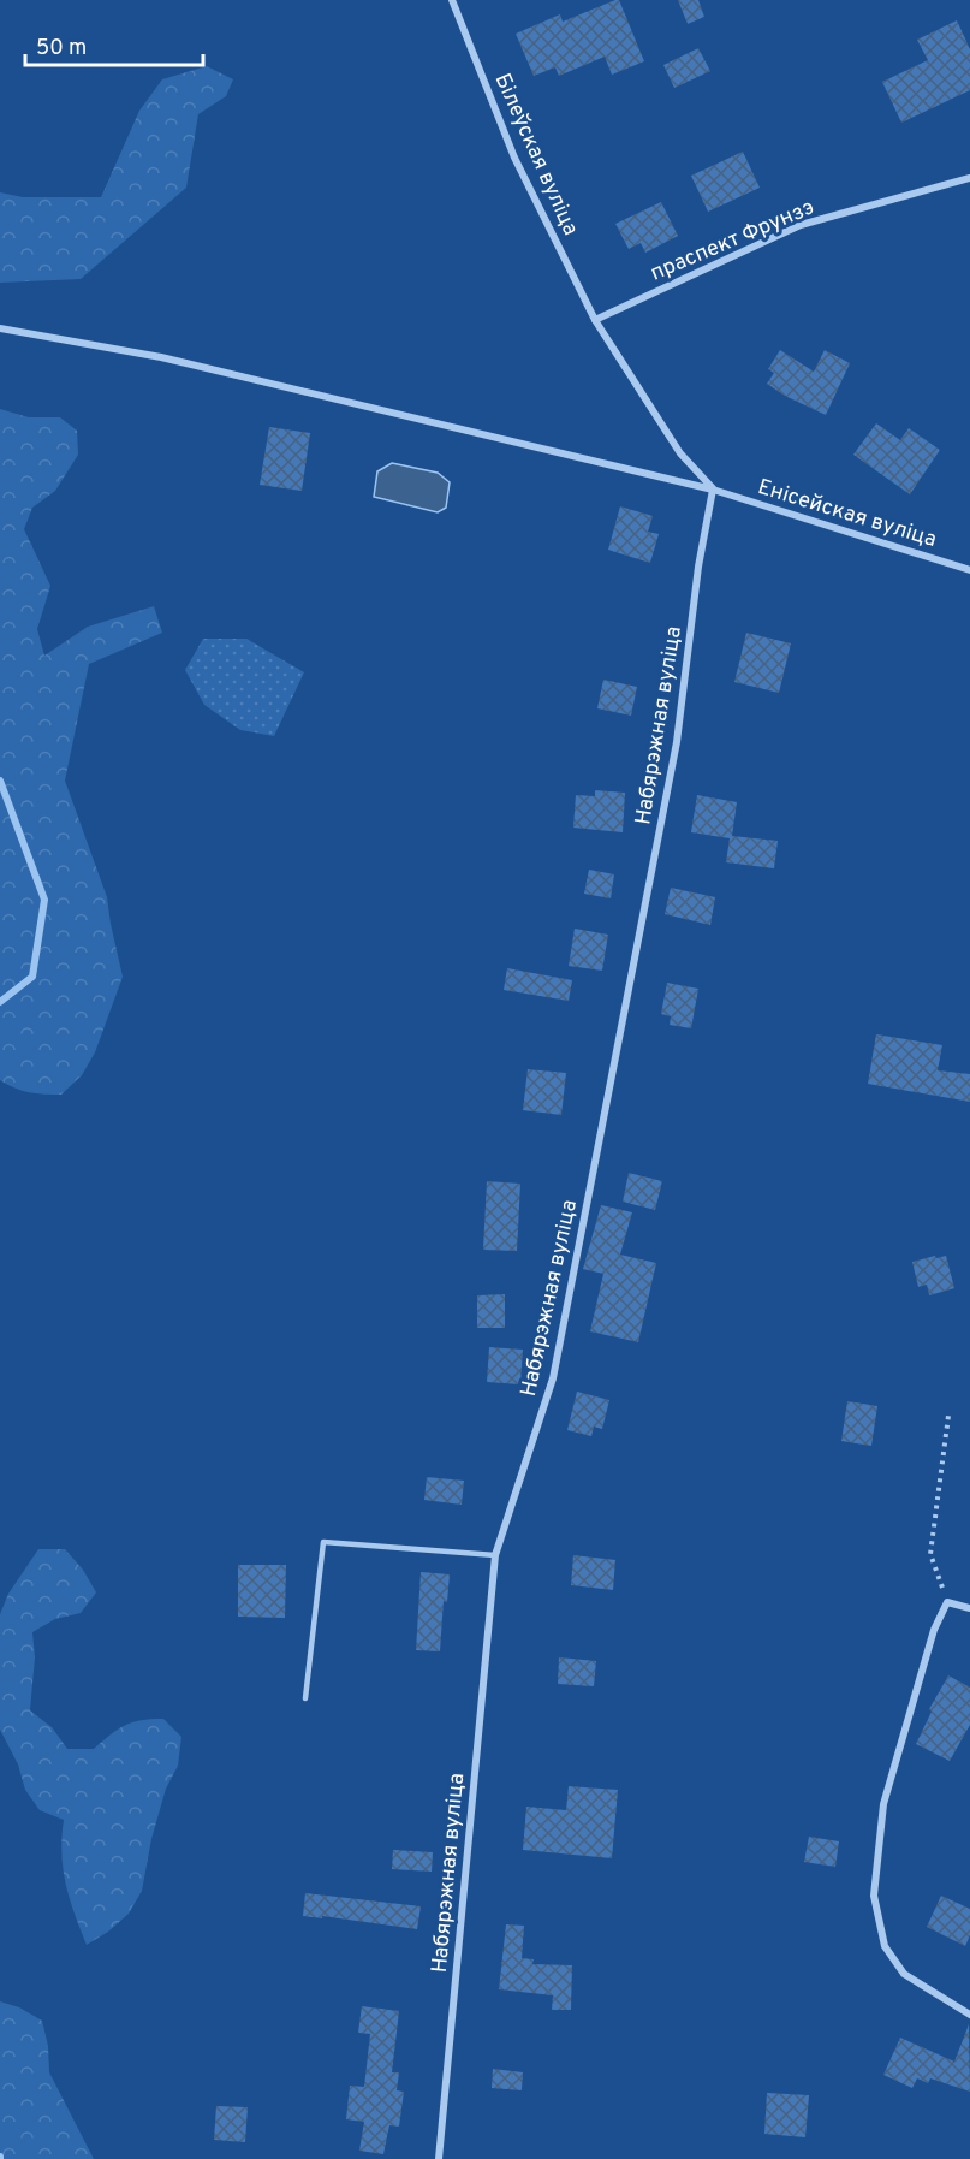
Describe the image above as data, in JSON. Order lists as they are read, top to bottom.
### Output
{
  "streets": {
    "street": [
      "Білеўская вуліца",
      "праспект Фрунзэ",
      "Енісейская вуліца",
      "Набярэжная вуліца"
    ]
  },
  "crossings": [
    ["Білеўская вуліца", "праспект Фрунзэ"],
    ["Білеўская вуліца", "Енісейская вуліца"],
    ["Білеўская вуліца", "Набярэжная вуліца"],
    ["Енісейская вуліца", "Набярэжная вуліца"]
  ],
  "scale_bar": "50 m"
}
